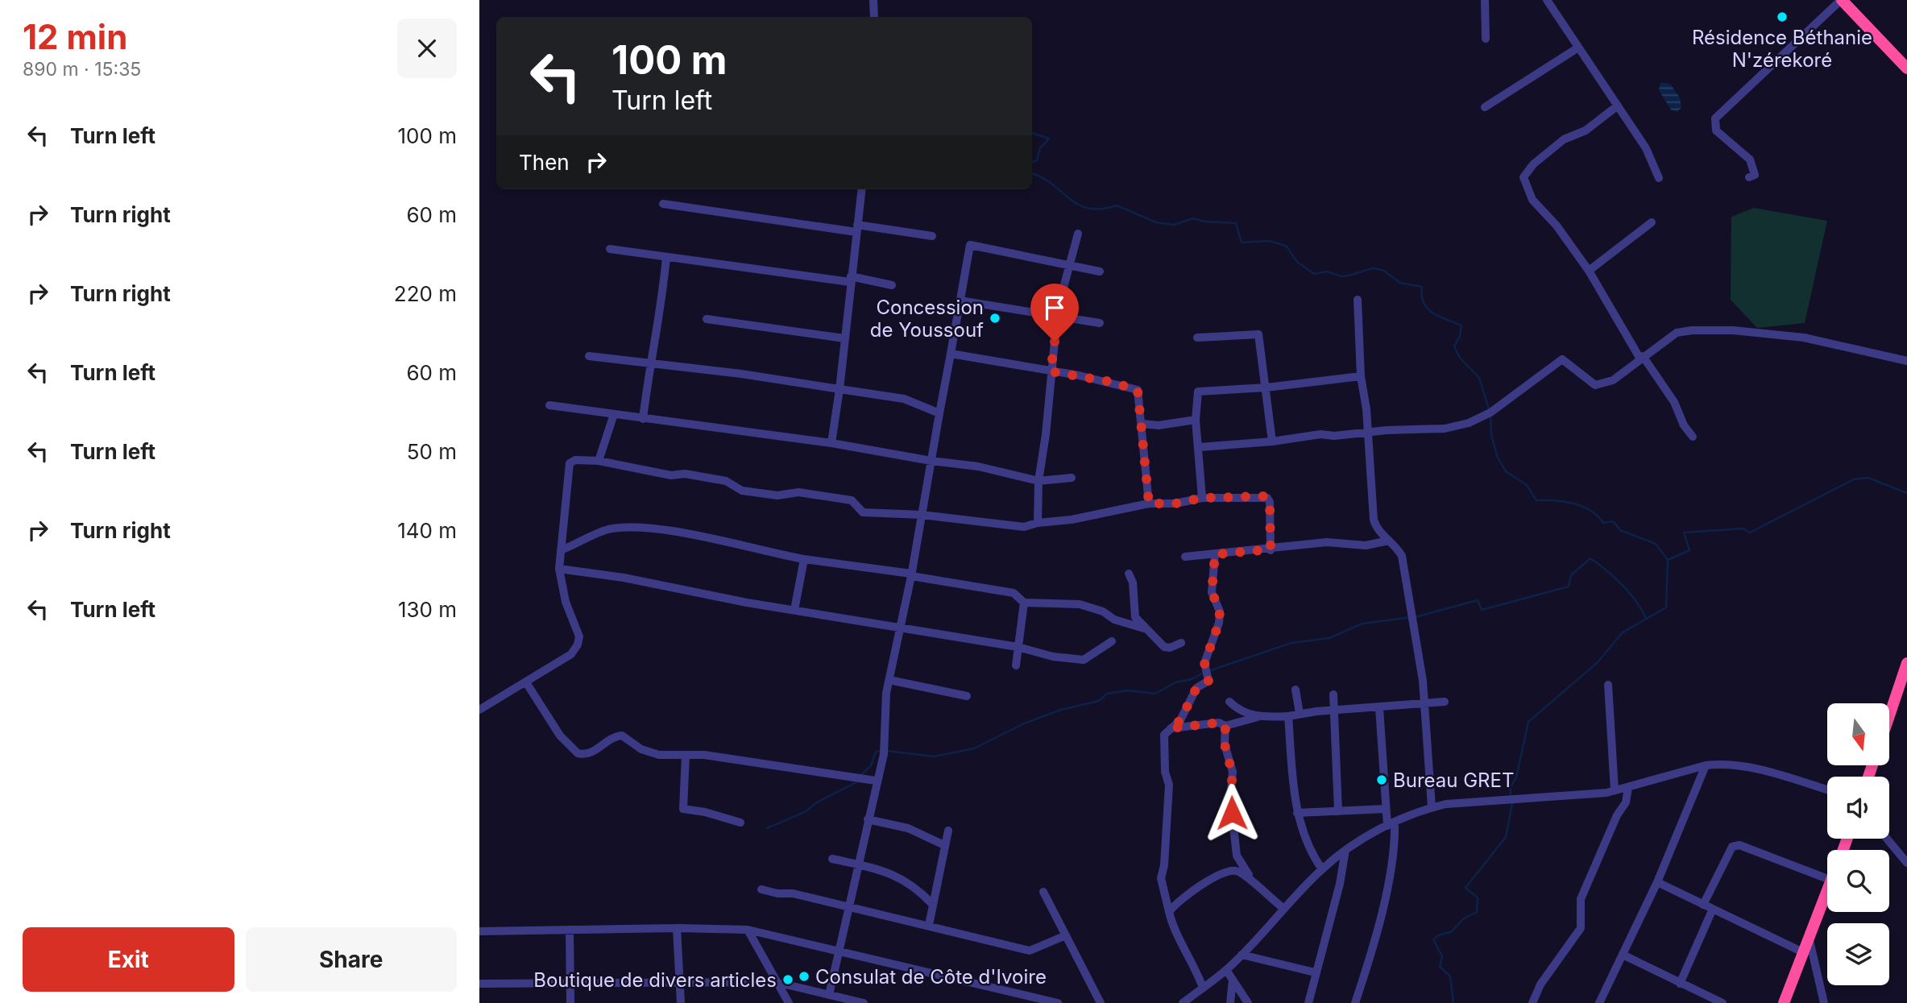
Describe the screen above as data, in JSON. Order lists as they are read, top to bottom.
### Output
{
  "places": [
    "Résidence Béthanie N'zérekoré",
    "Concession de Youssouf",
    "Bureau GRET",
    "Consulat de Côte d'Ivoire",
    "Boutique de divers articles"
  ],
  "north": "bottom",
  "page": {
    "heading": ["12 min", "890 m · 15:35"],
    "turn": ["100 m", "Turn left"],
    "list": [
      {
        "name": "Turn left",
        "value": "100 m"
      },
      {
        "name": "Turn right",
        "value": "60 m"
      },
      {
        "name": "Turn right",
        "value": "220 m"
      },
      {
        "name": "Turn left",
        "value": "60 m"
      },
      {
        "name": "Turn left",
        "value": "50 m"
      },
      {
        "name": "Turn right",
        "value": "140 m"
      },
      {
        "name": "Turn left",
        "value": "130 m"
      }
    ],
    "then": "Then",
    "buttons": ["Exit", "Share"]
  }
}
